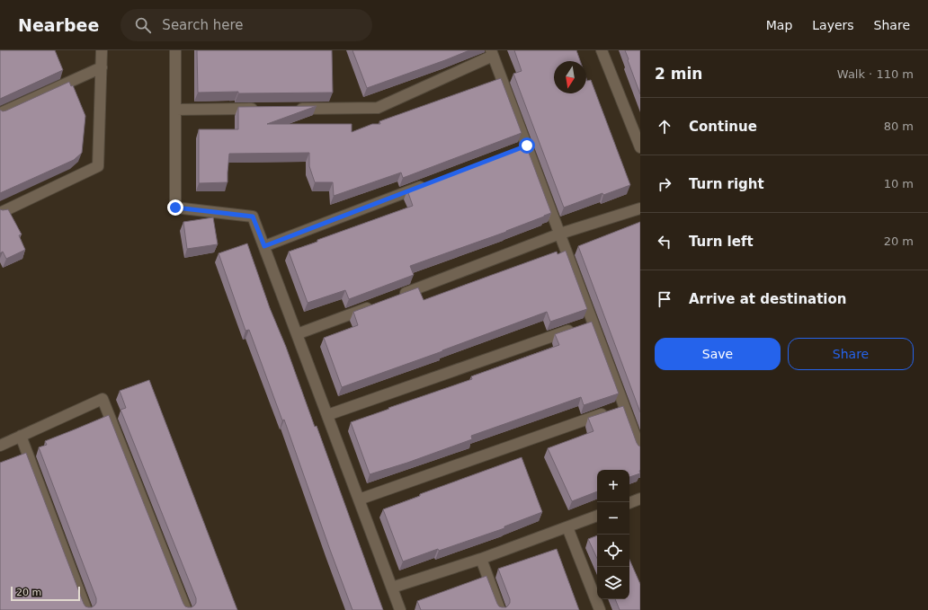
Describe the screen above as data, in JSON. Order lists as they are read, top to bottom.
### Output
{
  "scale_bar": "20 m",
  "north": "bottom",
  "page": {
    "header": "Nearbee",
    "search": "Search here",
    "nav": ["Map", "Layers", "Share"],
    "heading": ["2 min", "Walk · 110 m"],
    "list": [
      ["Continue", "80 m"],
      ["Turn right", "10 m"],
      ["Turn left", "20 m"],
      "Arrive at destination"
    ],
    "buttons": ["Save", "Share"],
    "map_buttons": ["+", "−"],
    "scale": "20 m"
  }
}
